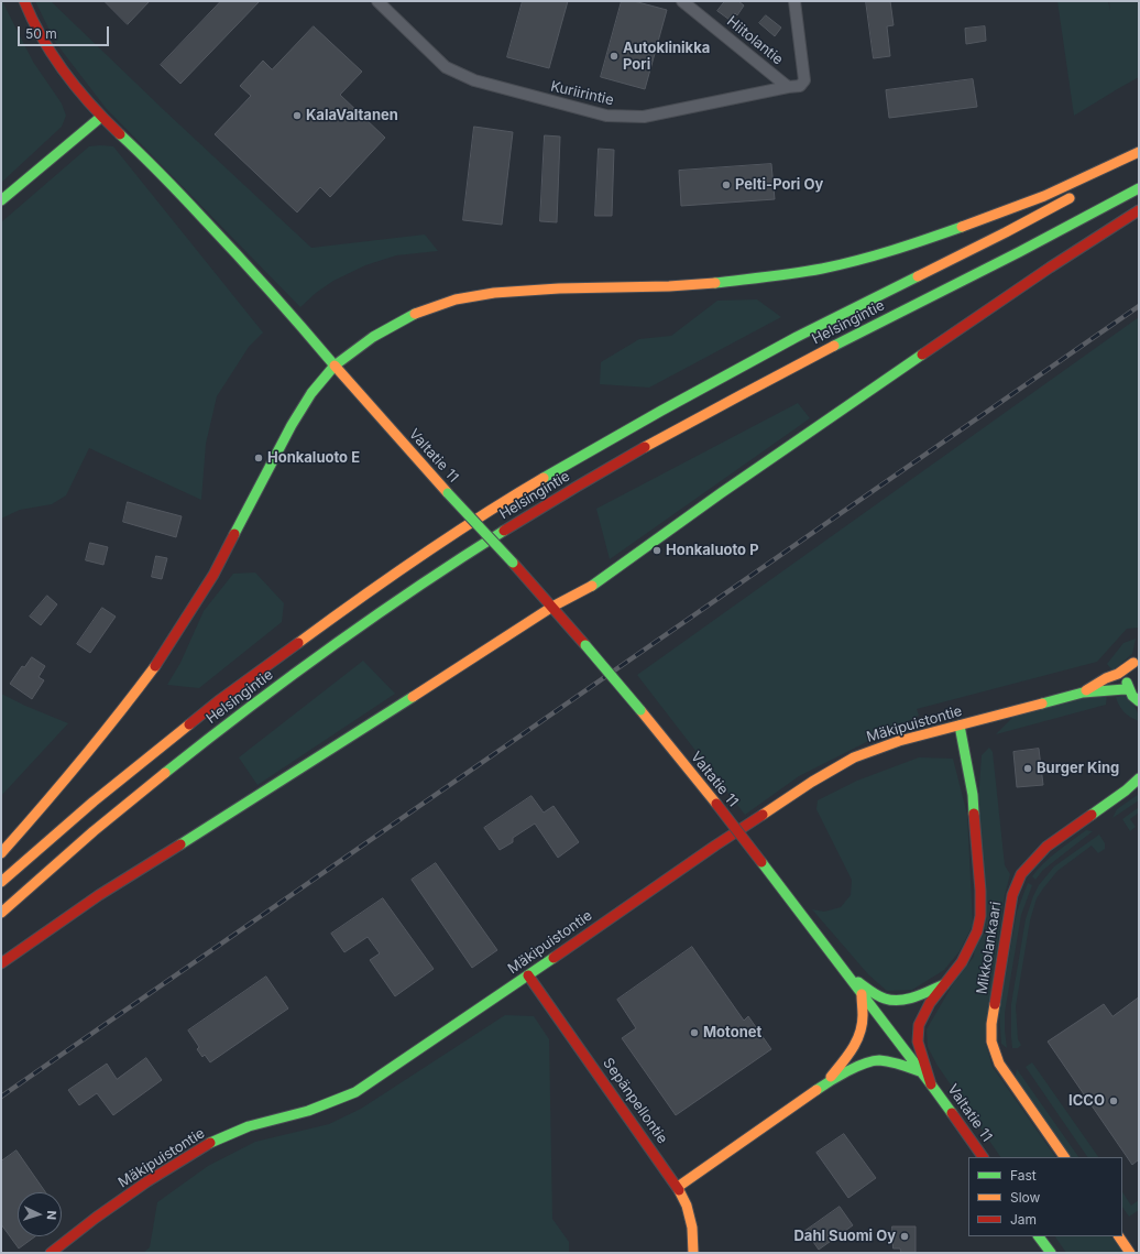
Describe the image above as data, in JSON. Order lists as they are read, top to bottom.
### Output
{
  "streets": {
    "main road": [
      "Helsingintie",
      "Valtatie 11",
      "Mäkipuistontie",
      "Mikkolankaari",
      "Sepänpellontie"
    ],
    "street": ["Hiitolantie", "Kuriirintie"]
  },
  "crossings": [
    ["Hiitolantie", "Kuriirintie"],
    ["Mäkipuistontie", "Sepänpellontie"]
  ],
  "places": [
    "Autoklinikka Pori",
    "KalaValtanen",
    "Pelti-Pori Oy",
    "Honkaluoto E",
    "Honkaluoto P",
    "Burger King",
    "Motonet",
    "ICCO",
    "Dahl Suomi Oy"
  ],
  "legend": ["Fast", "Slow", "Jam"],
  "scale_bar": "50 m",
  "north": "right"
}
